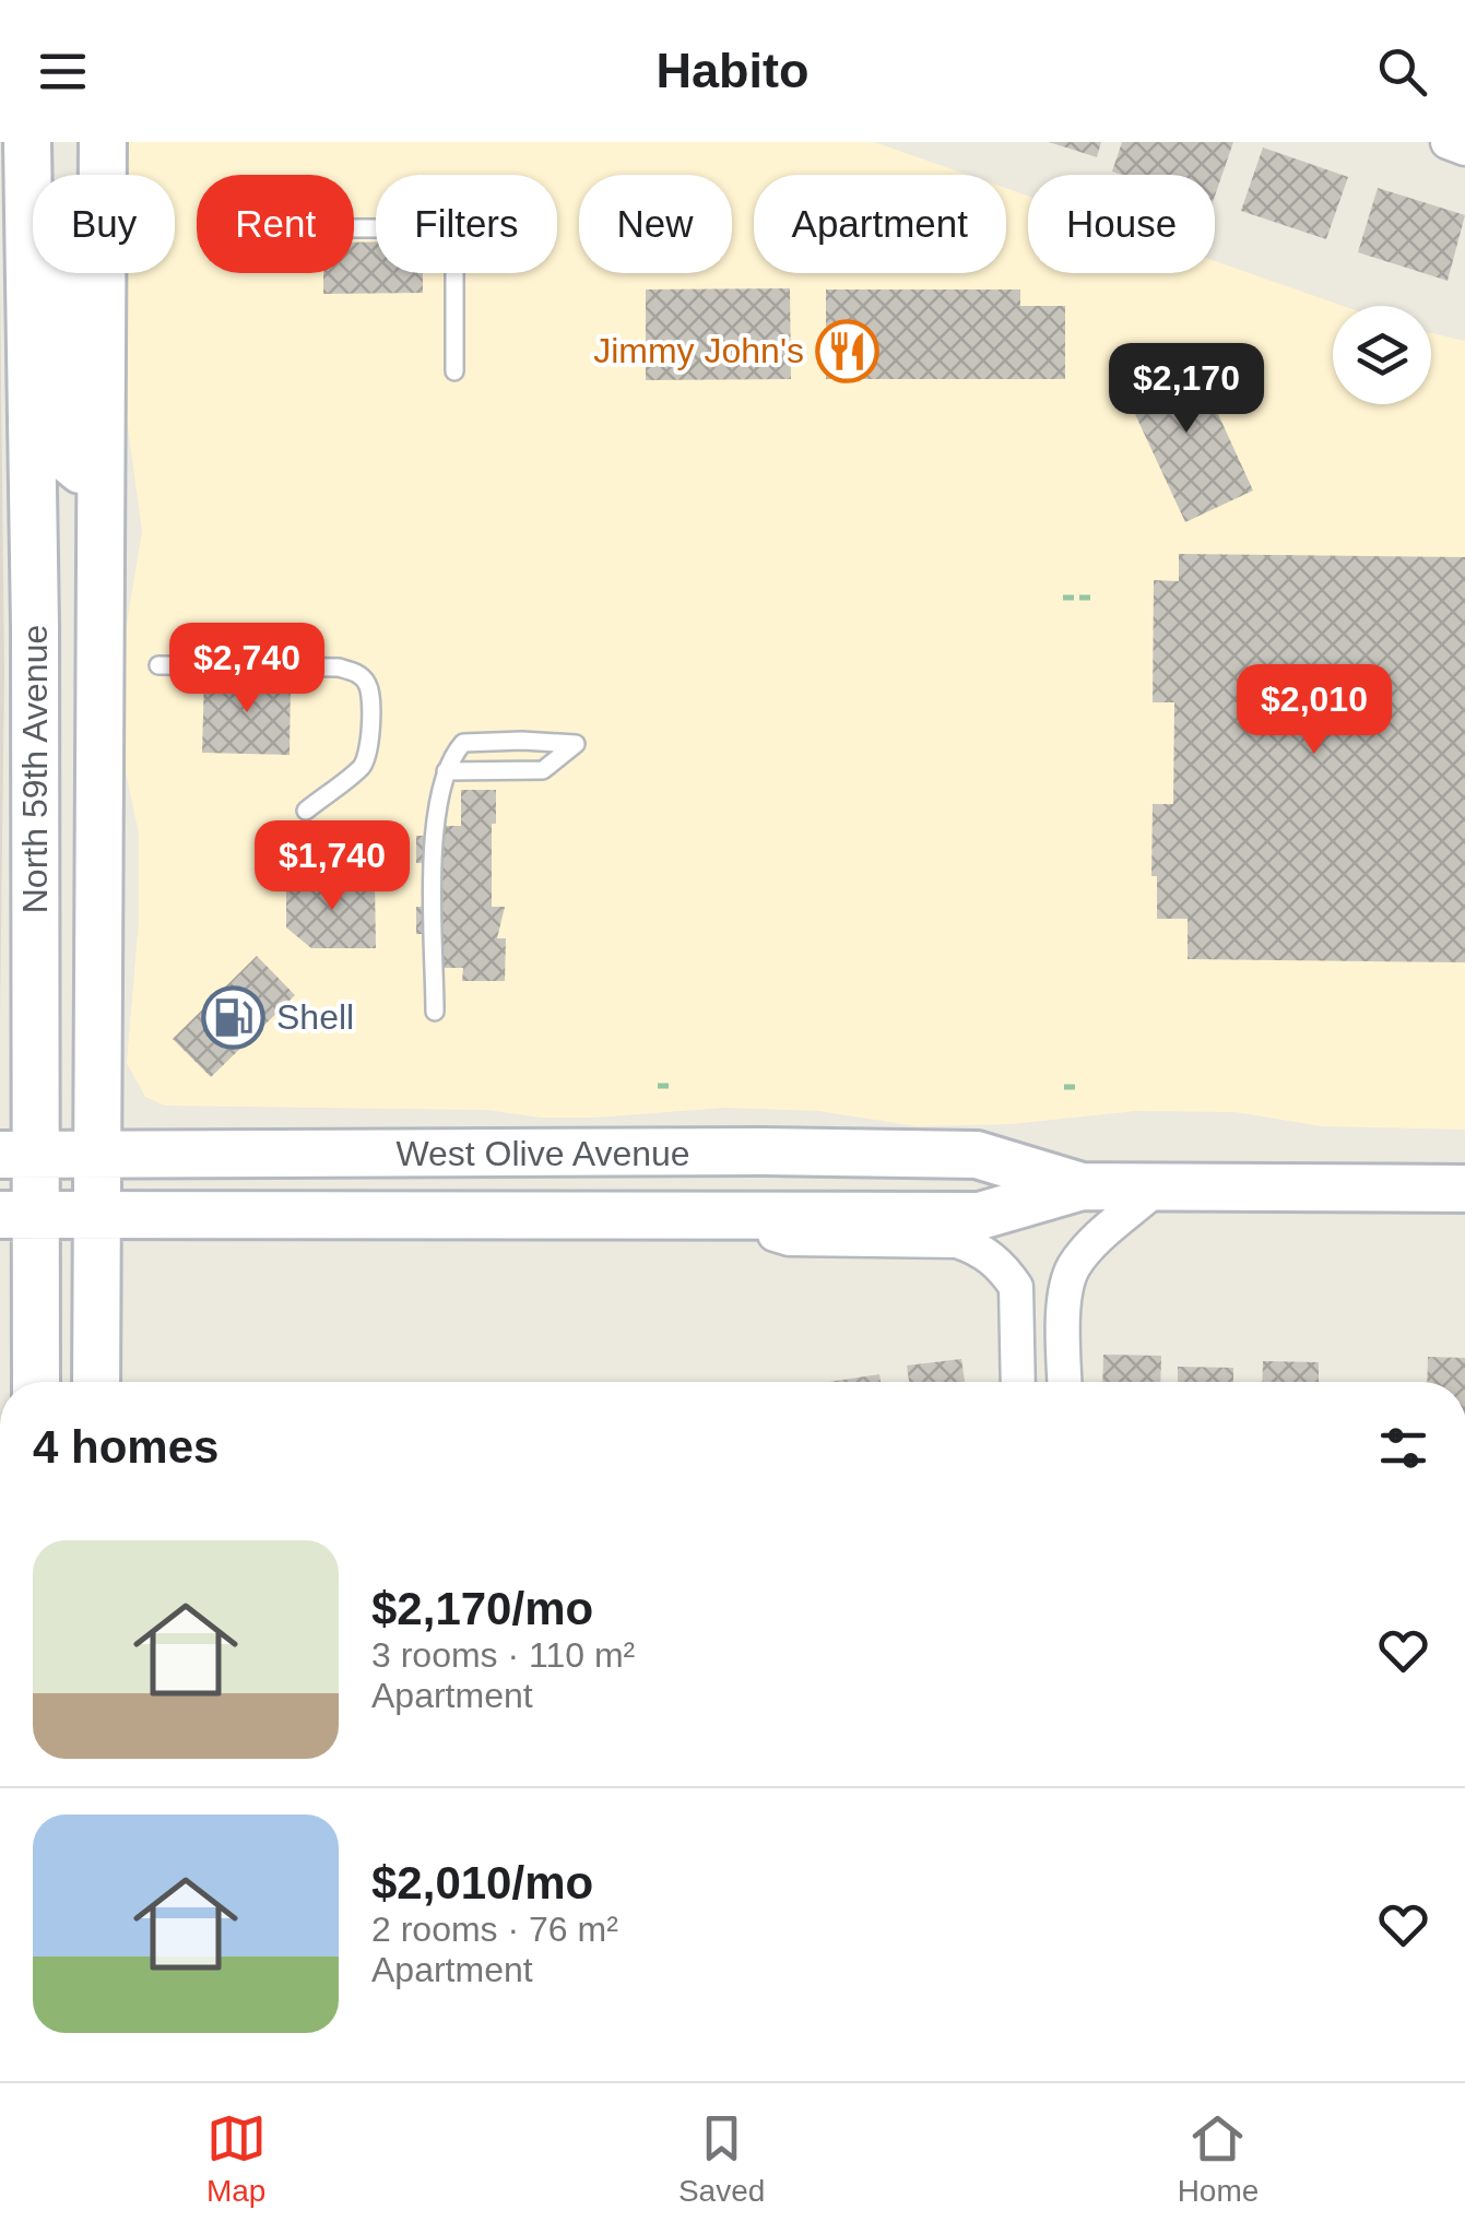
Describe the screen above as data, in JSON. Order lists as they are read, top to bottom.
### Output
{
  "streets": {
    "main road": ["North 59th Avenue", "West Olive Avenue"]
  },
  "crossings": [
    ["North 59th Avenue", "West Olive Avenue"]
  ],
  "places": {
    "restaurant": ["Jimmy John's"],
    "fuel station": ["Shell"]
  },
  "page": {
    "header": "Habito",
    "chip": [
      "Buy",
      "Rent",
      "Filters",
      "New",
      "Apartment",
      "House"
    ],
    "price": [
      "$2,170",
      "$2,740",
      "$2,010",
      "$1,740"
    ],
    "heading": "4 homes",
    "list": [
      {
        "name": "$2,170/mo",
        "note": "3 rooms · 110 m² · Apartment"
      },
      {
        "name": "$2,010/mo",
        "note": "2 rooms · 76 m² · Apartment"
      }
    ],
    "tabs": ["Map", "Saved", "Home"]
  }
}
